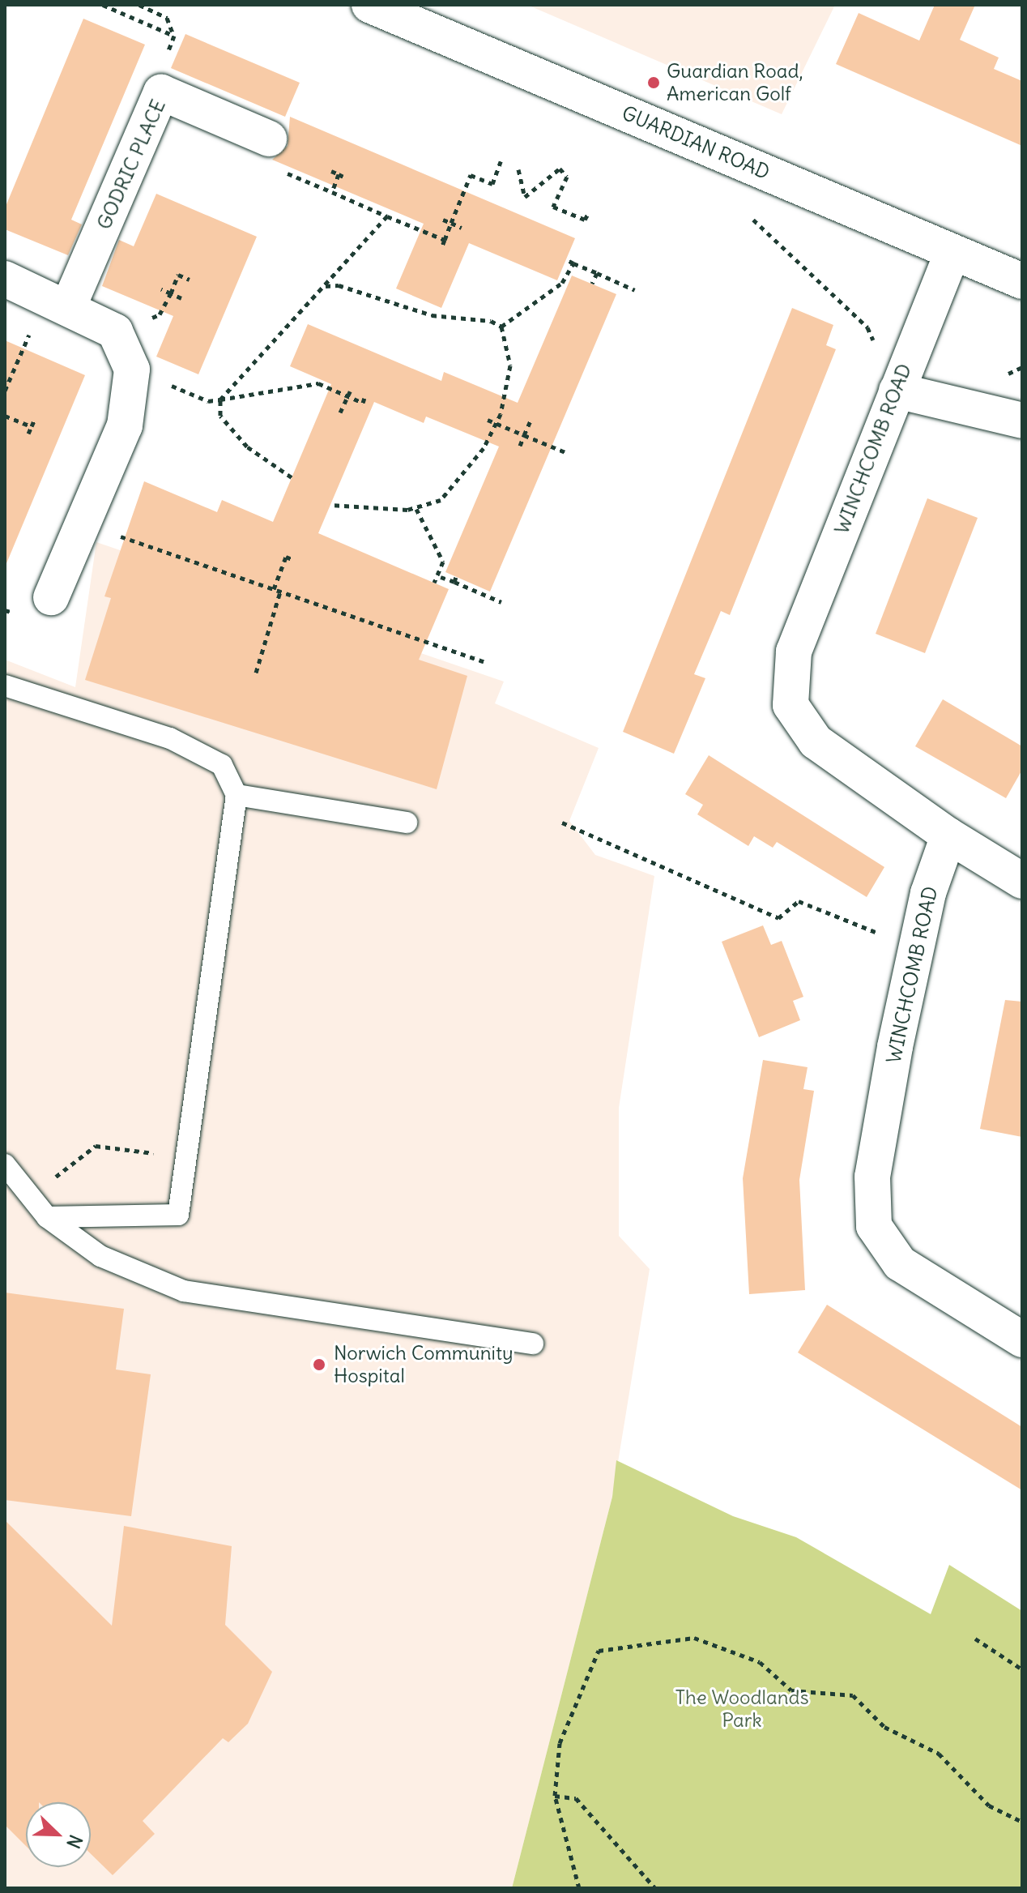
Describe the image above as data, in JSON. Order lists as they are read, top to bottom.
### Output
{
  "streets": {
    "main road": ["GUARDIAN ROAD", "GODRIC PLACE", "WINCHCOMB ROAD"]
  },
  "crossings": [
    ["GUARDIAN ROAD", "WINCHCOMB ROAD"]
  ],
  "parks": ["The Woodlands Park"],
  "places": ["Guardian Road, American Golf", "Norwich Community Hospital"],
  "north": "bottom right"
}
